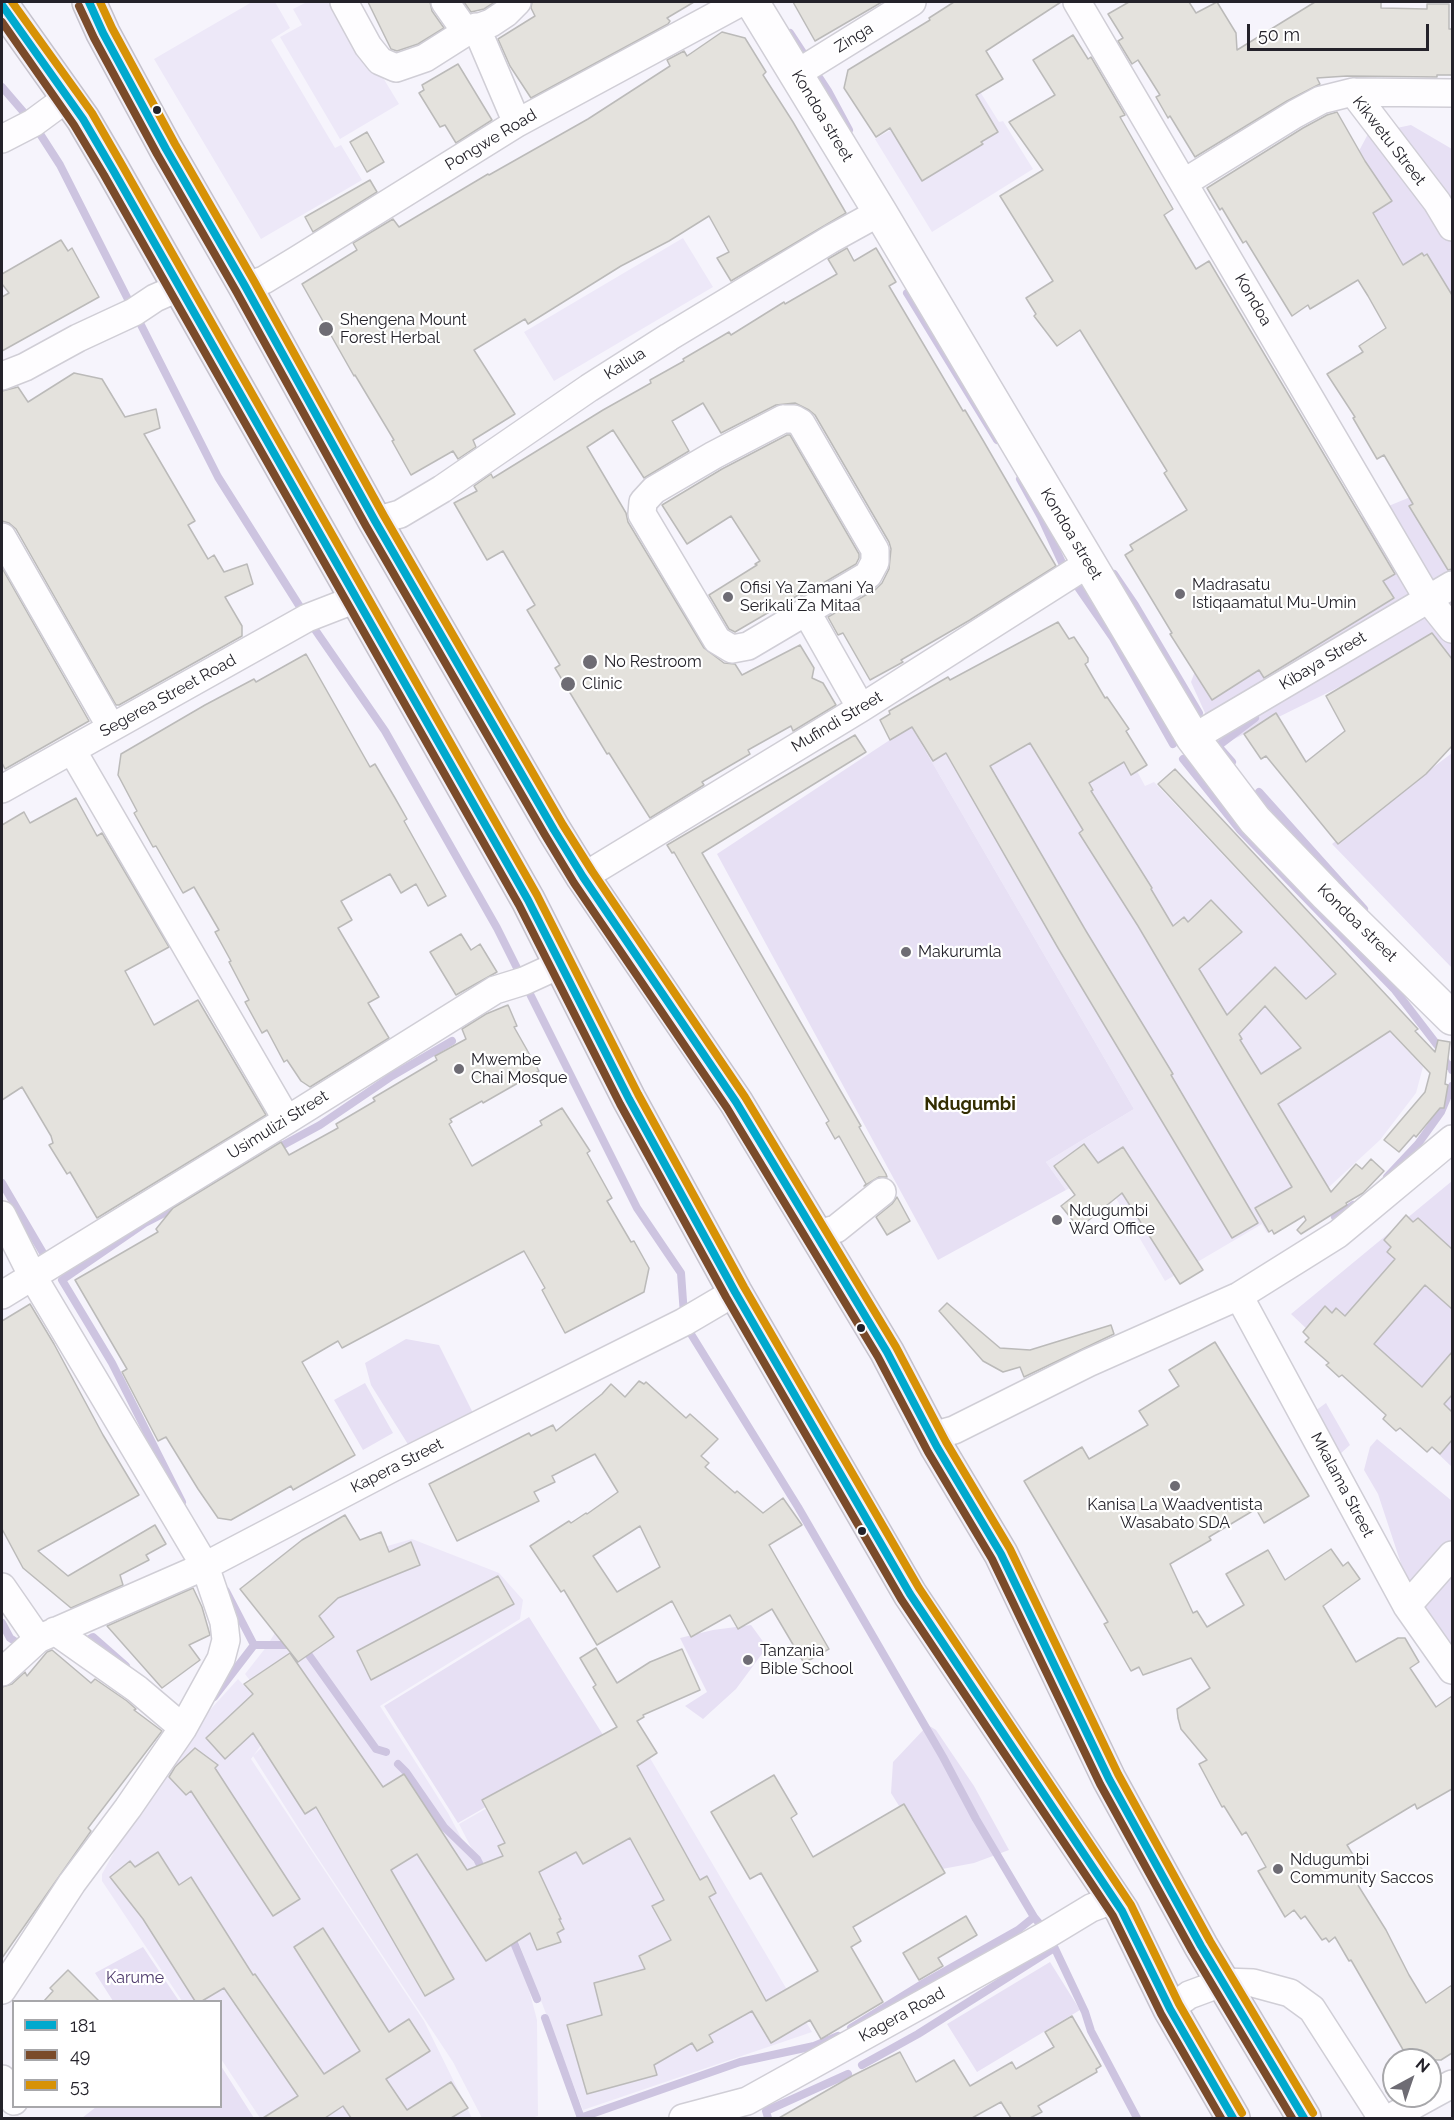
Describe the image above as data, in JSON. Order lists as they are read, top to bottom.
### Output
{
  "streets": {
    "street": [
      "Zinga",
      "Kondoa street",
      "Pongwe Road",
      "Kikwetu Street",
      "Kondoa",
      "Kaliua",
      "Kibaya Street",
      "Segerea Street Road",
      "Mufindi Street",
      "Usimulizi Street",
      "Kapera Street",
      "Mkalama Street",
      "Kagera Road"
    ]
  },
  "crossings": [
    ["Zinga", "Kondoa street"],
    ["Kondoa street", "Kaliua"],
    ["Kondoa street", "Kibaya Street"],
    ["Kondoa street", "Mufindi Street"],
    ["Kikwetu Street", "Kondoa"],
    ["Kondoa", "Kibaya Street"]
  ],
  "districts": ["Ndugumbi"],
  "parks": ["Karume"],
  "places": [
    "Shengena Mount Forest Herbal",
    "Madrasatu Istiqaamatul Mu-Umin",
    "Ofisi Ya Zamani Ya Serikali Za Mitaa",
    "No Restroom",
    "Clinic",
    "Makurumla",
    "Mwembe Chai Mosque",
    "Ndugumbi Ward Office",
    "Kanisa La Waadventista Wasabato SDA",
    "Tanzania Bible School",
    "Ndugumbi Community Saccos"
  ],
  "lines": ["transit line 181", "transit line 53", "transit line 49"],
  "legend": ["181", "49", "53"],
  "scale_bar": "50 m",
  "north": "top right"
}
